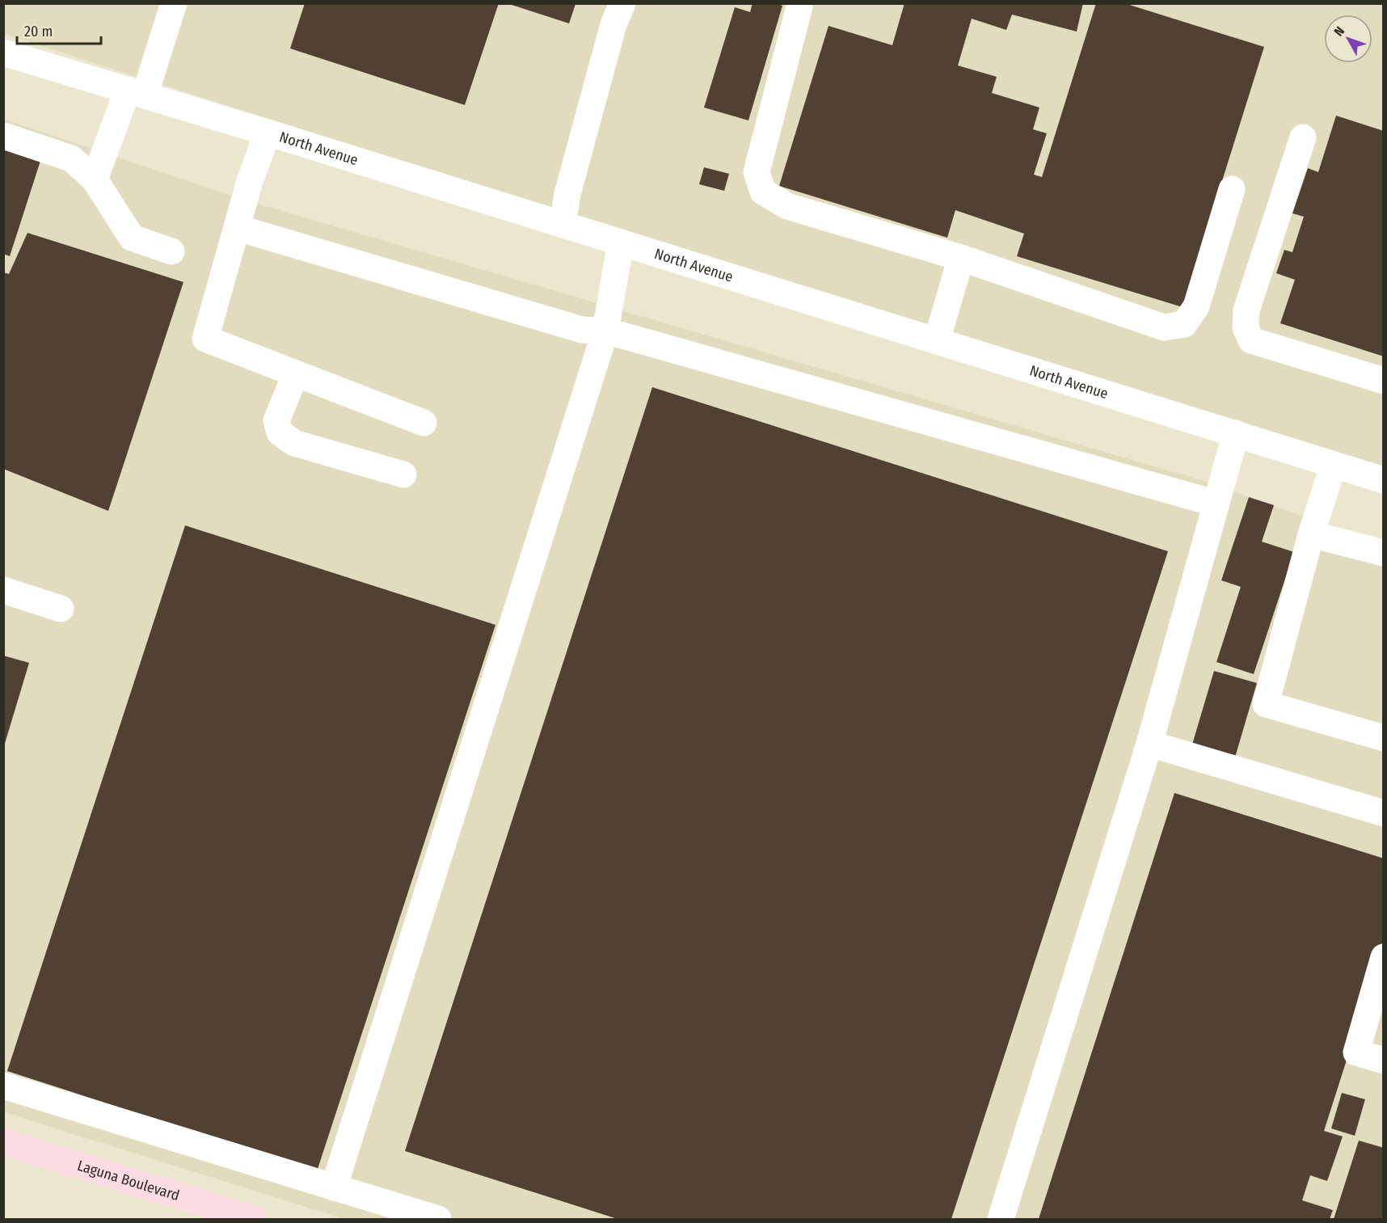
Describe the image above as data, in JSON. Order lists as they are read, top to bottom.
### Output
{
  "streets": {
    "main road": ["Laguna Boulevard"],
    "street": ["North Avenue"]
  },
  "scale_bar": "20 m",
  "north": "top left"
}
